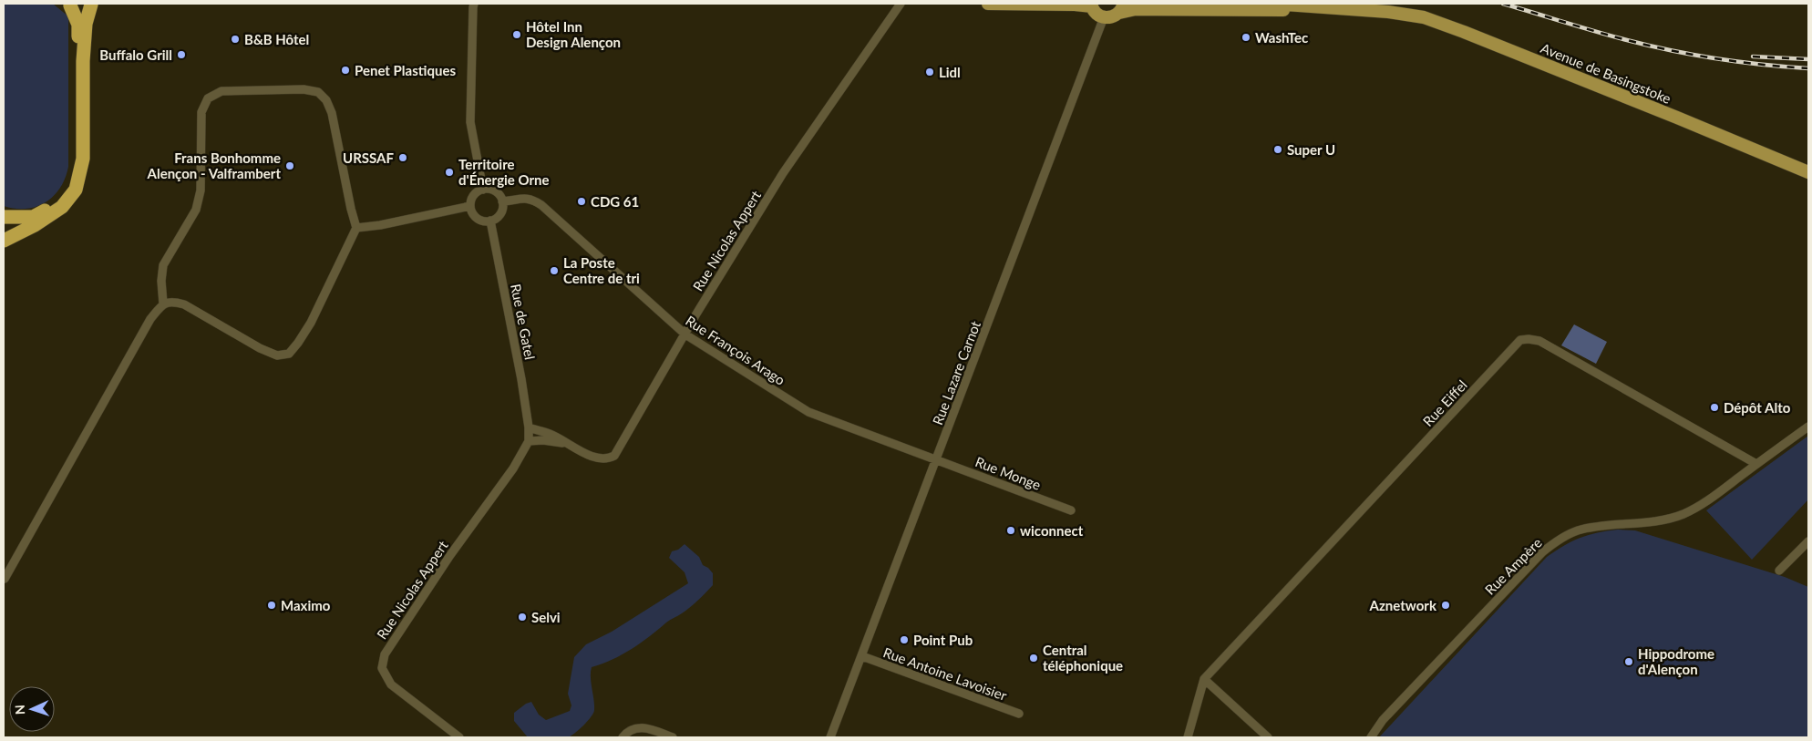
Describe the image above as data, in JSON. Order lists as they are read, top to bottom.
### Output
{
  "streets": {
    "main road": ["Avenue de Basingstoke"],
    "street": [
      "Rue Nicolas Appert",
      "Rue de Gatel",
      "Rue François Arago",
      "Rue Lazare Carnot",
      "Rue Eiffel",
      "Rue Monge",
      "Rue Ampère",
      "Rue Antoine Lavoisier"
    ]
  },
  "crossings": [
    ["Avenue de Basingstoke", "Rue Lazare Carnot"],
    ["Rue Nicolas Appert", "Rue de Gatel"],
    ["Rue Nicolas Appert", "Rue François Arago"],
    ["Rue de Gatel", "Rue François Arago"],
    ["Rue François Arago", "Rue Lazare Carnot"],
    ["Rue François Arago", "Rue Monge"],
    ["Rue Lazare Carnot", "Rue Monge"],
    ["Rue Lazare Carnot", "Rue Antoine Lavoisier"],
    ["Rue Eiffel", "Rue Ampère"]
  ],
  "places": [
    "Hôtel Inn Design Alençon",
    "WashTec",
    "B&B Hôtel",
    "Buffalo Grill",
    "Penet Plastiques",
    "Lidl",
    "Super U",
    "URSSAF",
    "Frans Bonhomme Alençon - Valframbert",
    "Territoire d'Énergie Orne",
    "CDG 61",
    "La Poste Centre de tri",
    "Dépôt Alto",
    "wiconnect",
    "Maximo",
    "Aznetwork",
    "Selvi",
    "Point Pub",
    "Central téléphonique",
    "Hippodrome d'Alençon"
  ],
  "north": "left"
}
